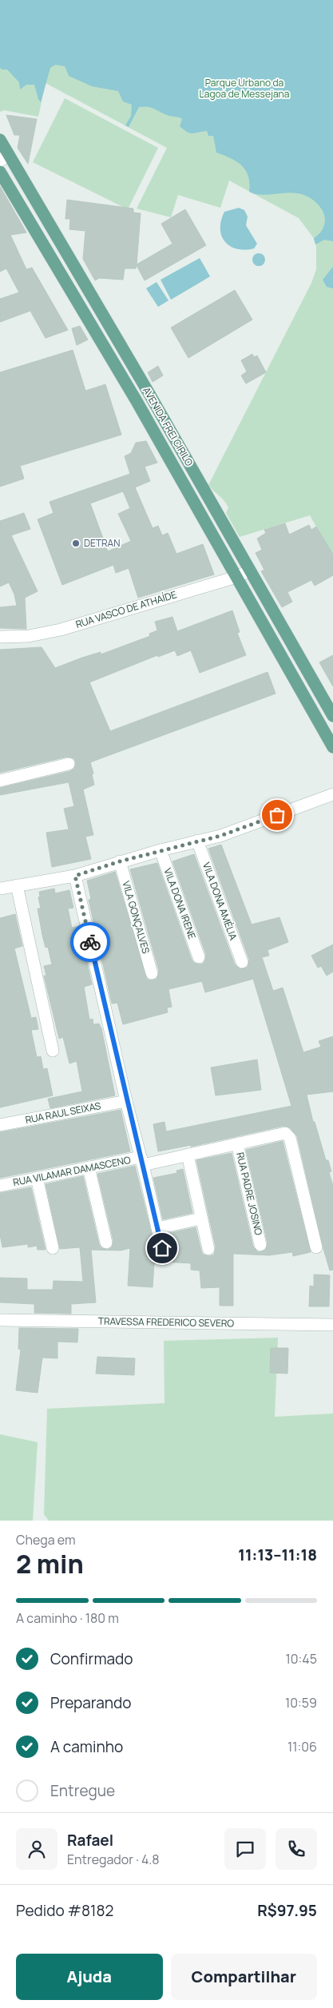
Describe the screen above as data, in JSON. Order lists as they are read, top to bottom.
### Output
{
  "streets": {
    "main road": ["AVENIDA FREI CIRILO"],
    "street": [
      "RUA VASCO DE ATHAÍDE",
      "VILA DONA AMÉLIA",
      "VILA DONA IRENE",
      "VILA GONÇALVES",
      "RUA RAUL SEIXAS",
      "RUA VILAMAR DAMASCENO",
      "RUA PADRE JOSINO",
      "TRAVESSA FREDERICO SEVERO"
    ]
  },
  "crossings": [
    ["AVENIDA FREI CIRILO", "RUA VASCO DE ATHAÍDE"],
    ["RUA VILAMAR DAMASCENO", "RUA PADRE JOSINO"]
  ],
  "parks": ["Parque Urbano da Lagoa de Messejana"],
  "places": ["DETRAN"],
  "page": {
    "heading": ["2 min", "Chega em", "11:13–11:18"],
    "panel": [
      "Rafael",
      "Entregador · 4.8",
      "Pedido #8182",
      "R$97.95"
    ],
    "bar": "A caminho · 180 m",
    "list": [
      ["Confirmado", "10:45"],
      ["Preparando", "10:59"],
      ["A caminho", "11:06"],
      "Entregue"
    ],
    "buttons": ["Ajuda", "Compartilhar"]
  }
}
